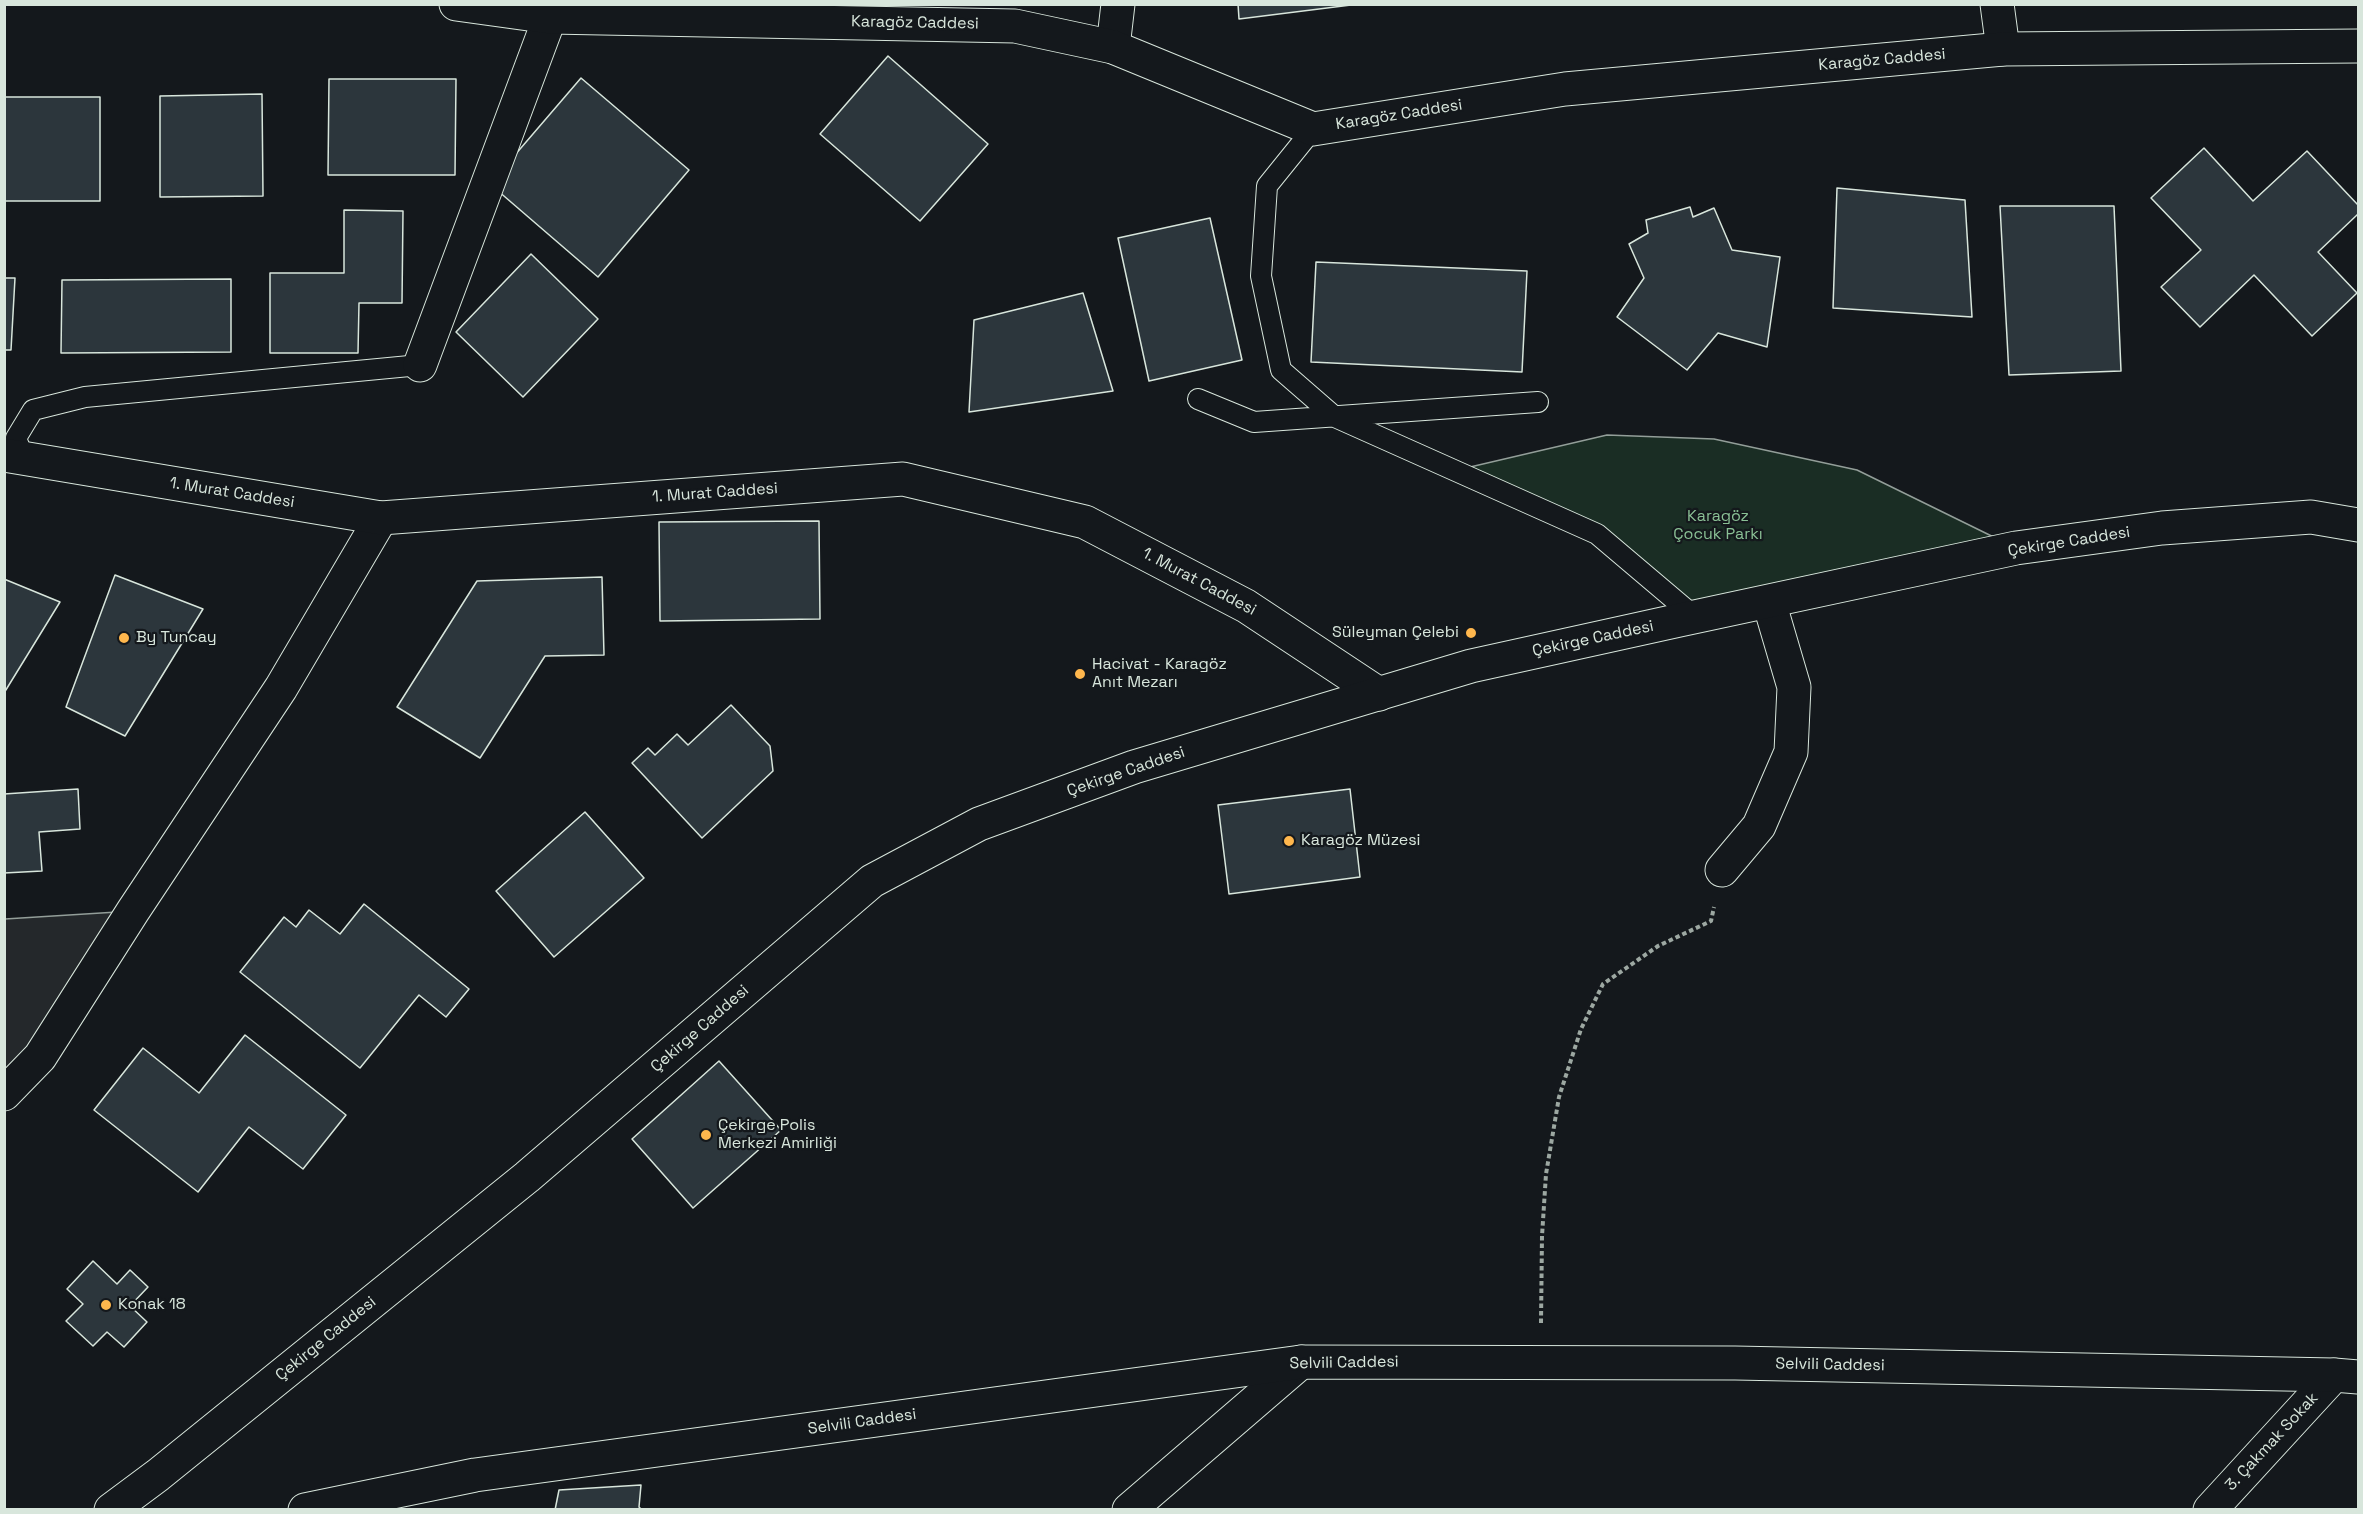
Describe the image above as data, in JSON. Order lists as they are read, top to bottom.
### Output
{
  "streets": {
    "street": [
      "Karagöz Caddesi",
      "1. Murat Caddesi",
      "Çekirge Caddesi",
      "Selvili Caddesi",
      "3. Çakmak Sokak"
    ]
  },
  "crossings": [
    ["1. Murat Caddesi", "Çekirge Caddesi"],
    ["Selvili Caddesi", "3. Çakmak Sokak"]
  ],
  "parks": ["Karagöz Çocuk Parkı"],
  "places": [
    "Süleyman Çelebi",
    "By Tuncay",
    "Hacivat - Karagöz Anıt Mezarı",
    "Karagöz Müzesi",
    "Çekirge Polis Merkezi Amirliği",
    "Konak 18"
  ]
}
